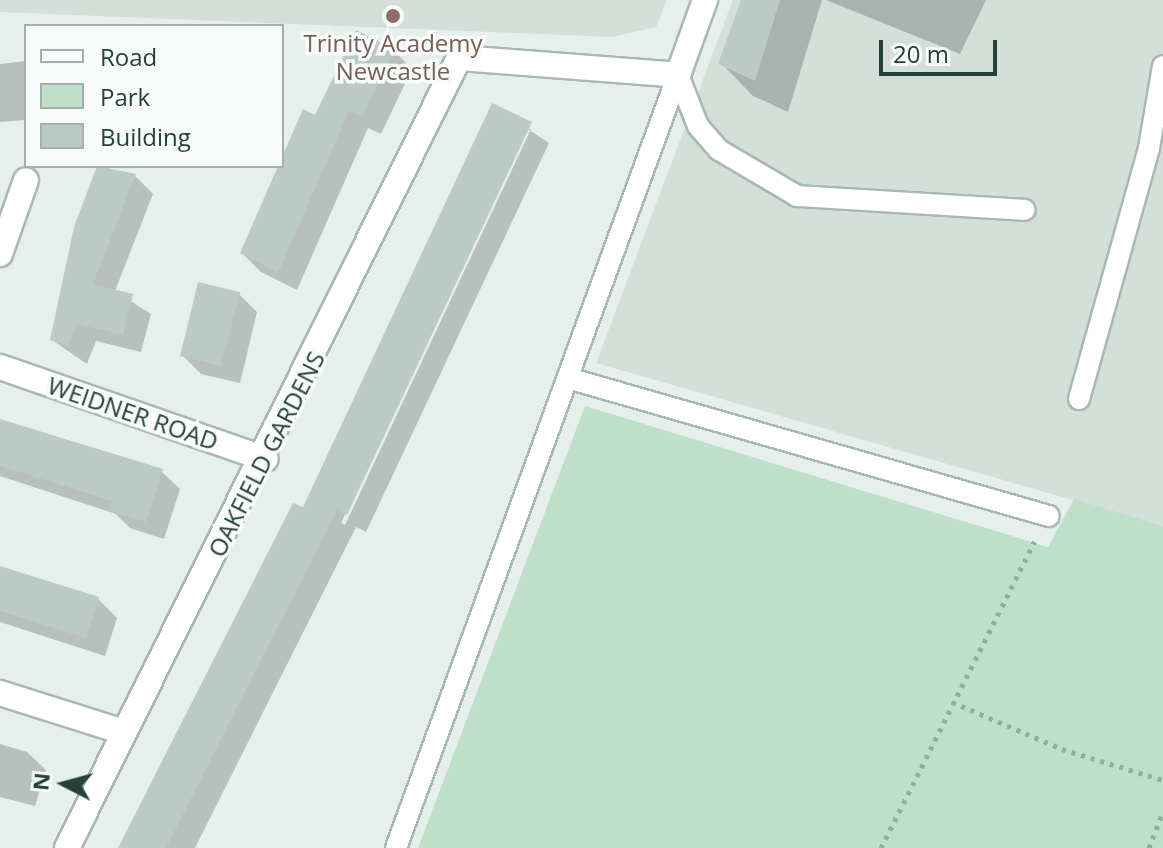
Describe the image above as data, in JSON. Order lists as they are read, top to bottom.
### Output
{
  "streets": {
    "street": ["WEIDNER ROAD", "OAKFIELD GARDENS"]
  },
  "crossings": [
    ["WEIDNER ROAD", "OAKFIELD GARDENS"]
  ],
  "places": ["Trinity Academy Newcastle"],
  "legend": ["Road", "Park", "Building"],
  "scale_bar": "20 m",
  "north": "left"
}
